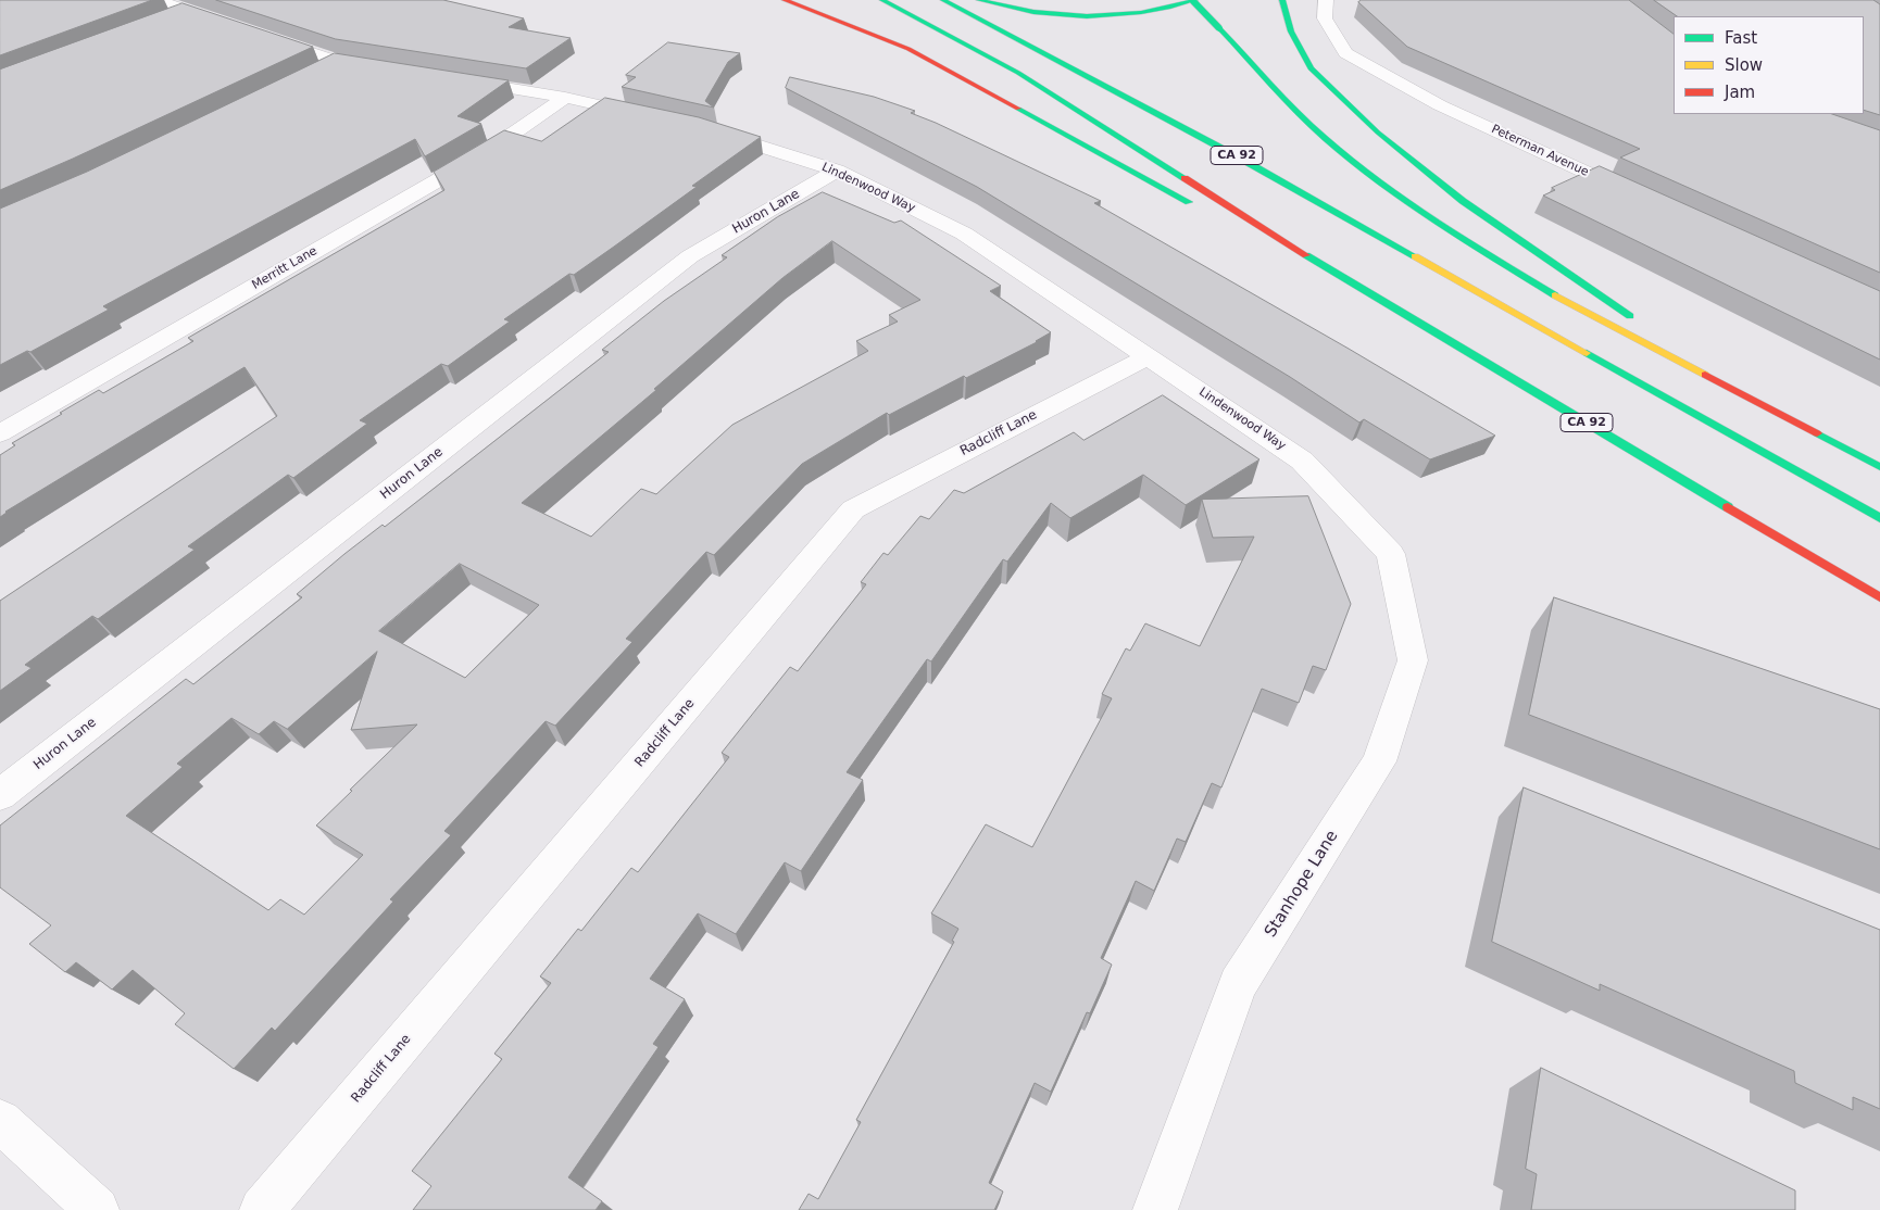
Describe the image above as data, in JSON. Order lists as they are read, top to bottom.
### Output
{
  "streets": {
    "highway": ["CA 92"],
    "street": [
      "Peterman Avenue",
      "Lindenwood Way",
      "Huron Lane",
      "Merritt Lane",
      "Radcliff Lane",
      "Stanhope Lane"
    ]
  },
  "crossings": [
    ["Lindenwood Way", "Huron Lane"],
    ["Lindenwood Way", "Radcliff Lane"],
    ["Lindenwood Way", "Stanhope Lane"]
  ],
  "legend": ["Fast", "Slow", "Jam"]
}
